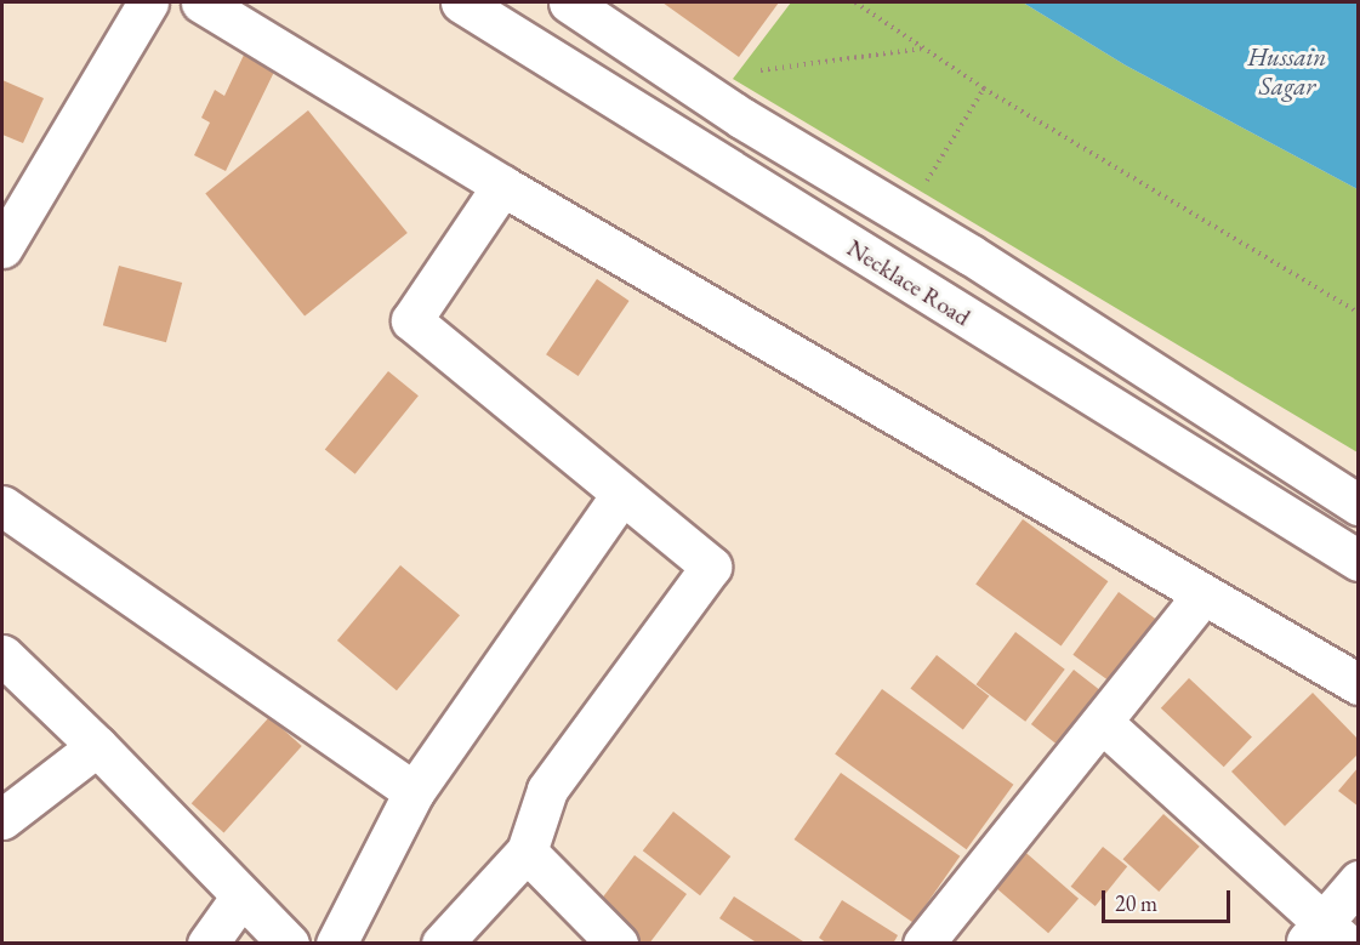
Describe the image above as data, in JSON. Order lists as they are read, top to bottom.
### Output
{
  "streets": {
    "street": ["Necklace Road"]
  },
  "water": ["Hussain Sagar"],
  "scale_bar": "20 m"
}
